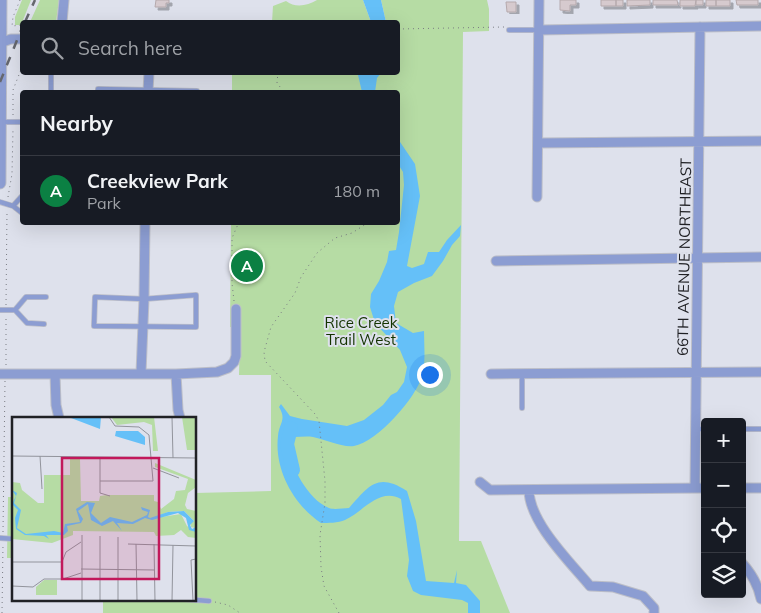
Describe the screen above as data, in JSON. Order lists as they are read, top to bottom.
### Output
{
  "streets": {
    "street": ["66TH AVENUE NORTHEAST"]
  },
  "parks": ["Rice Creek Trail West"],
  "page": {
    "search": "Search here",
    "heading": "Nearby",
    "list": [
      {
        "mark": "A",
        "name": "Creekview Park",
        "note": "Park",
        "value": "180 m"
      }
    ],
    "pins": "A",
    "map_buttons": ["+", "−"]
  }
}
